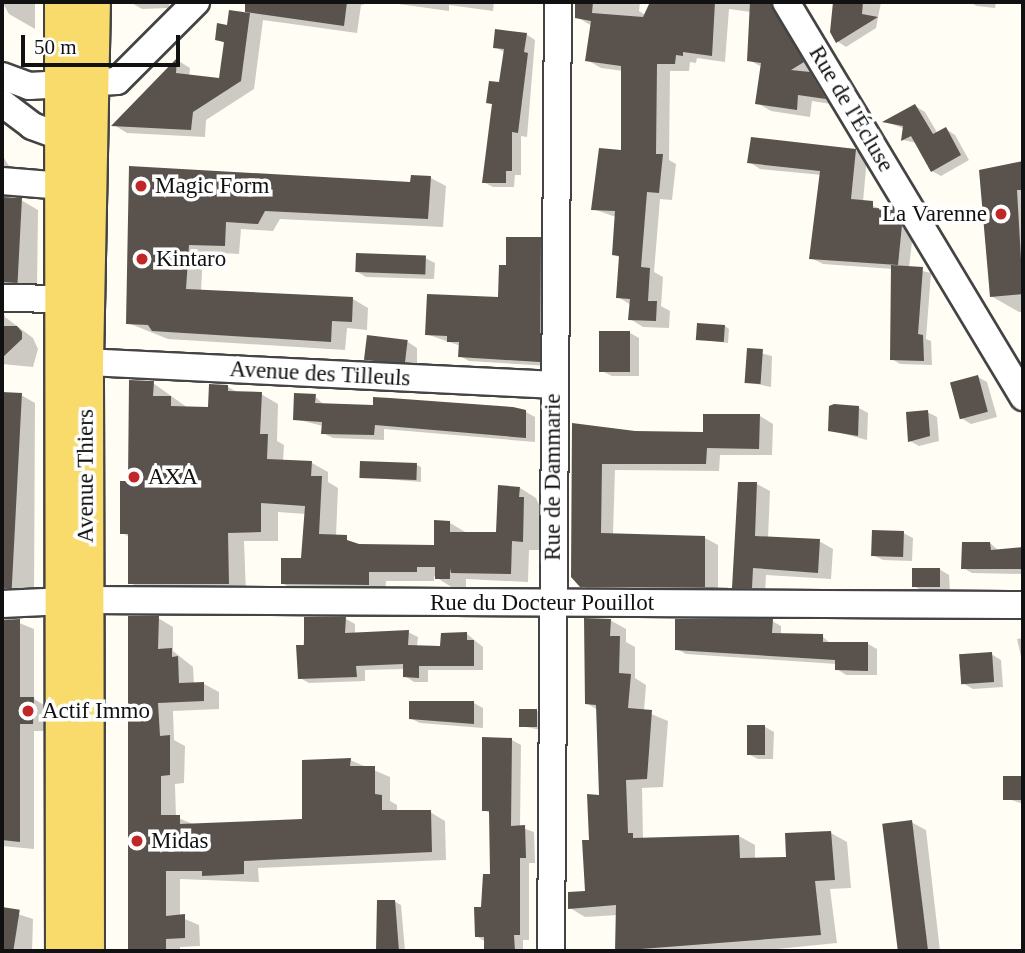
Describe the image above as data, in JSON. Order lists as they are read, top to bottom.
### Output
{
  "streets": {
    "main road": ["Avenue Thiers"],
    "street": [
      "Rue de l'Écluse",
      "Avenue des Tilleuls",
      "Rue de Dammarie",
      "Rue du Docteur Pouillot"
    ]
  },
  "crossings": [
    ["Avenue des Tilleuls", "Avenue Thiers"],
    ["Avenue des Tilleuls", "Rue de Dammarie"],
    ["Avenue Thiers", "Rue du Docteur Pouillot"],
    ["Rue de Dammarie", "Rue du Docteur Pouillot"]
  ],
  "places": [
    "Magic Form",
    "La Varenne",
    "Kintaro",
    "AXA",
    "Actif Immo",
    "Midas"
  ],
  "scale_bar": "50 m"
}
